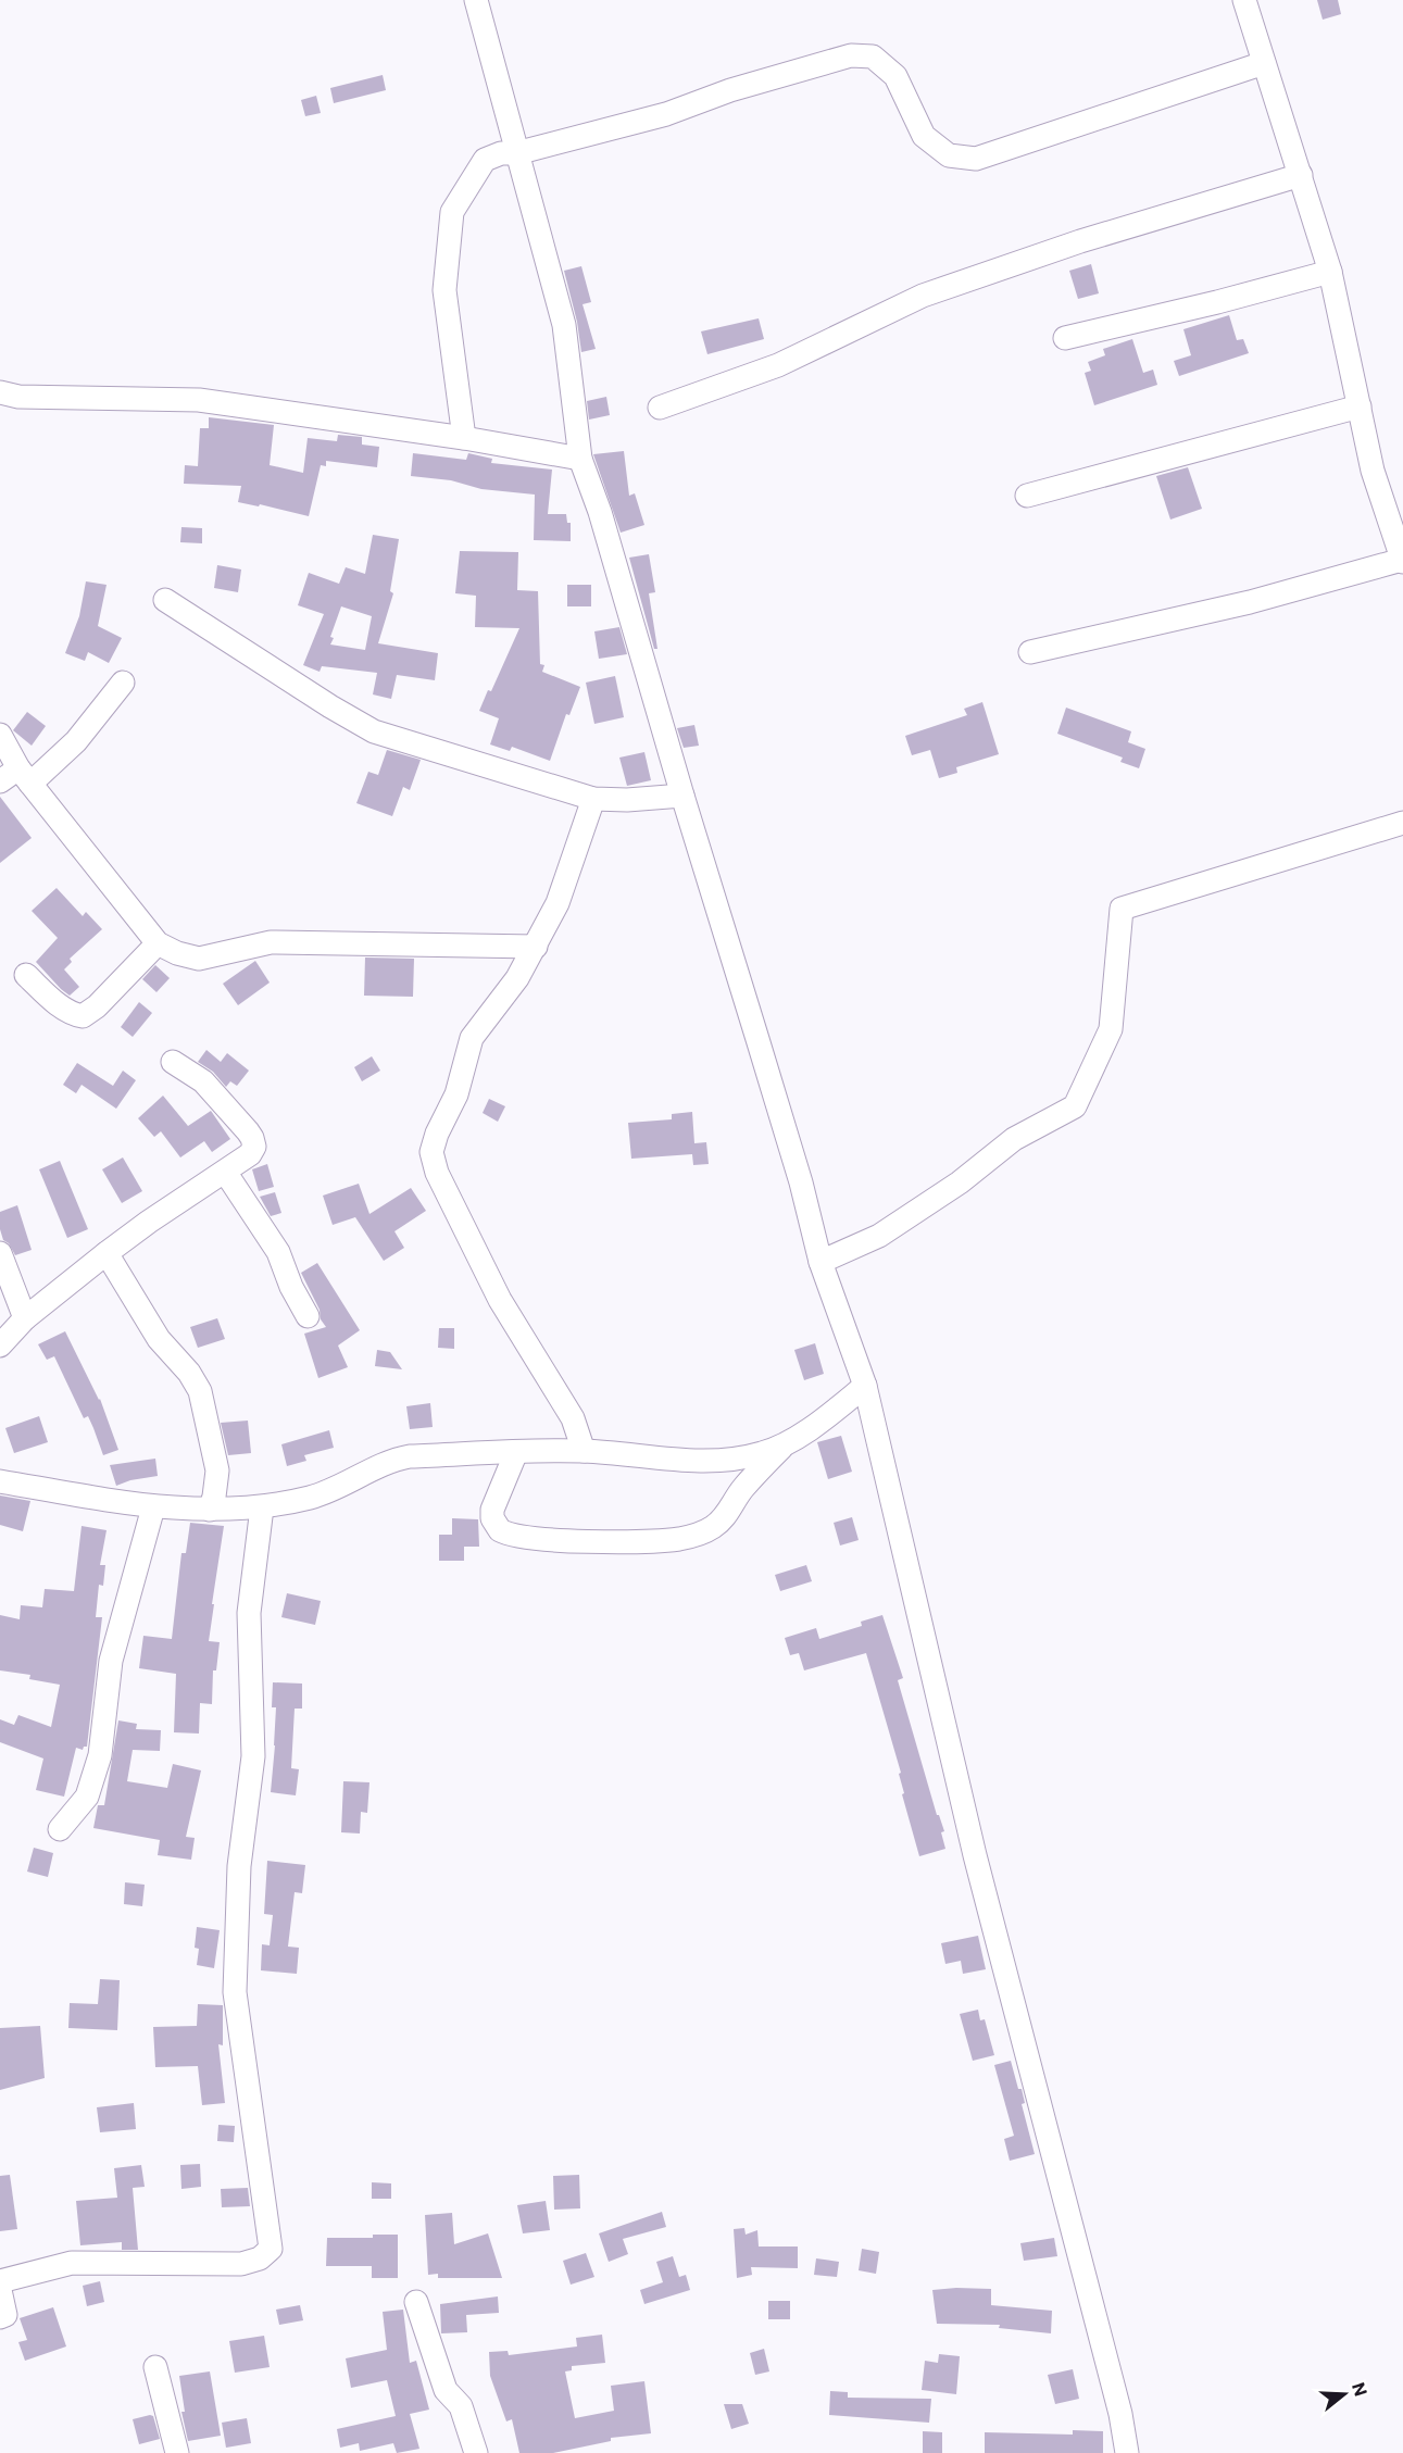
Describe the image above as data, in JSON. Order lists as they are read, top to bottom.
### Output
{
  "north": "right"
}
